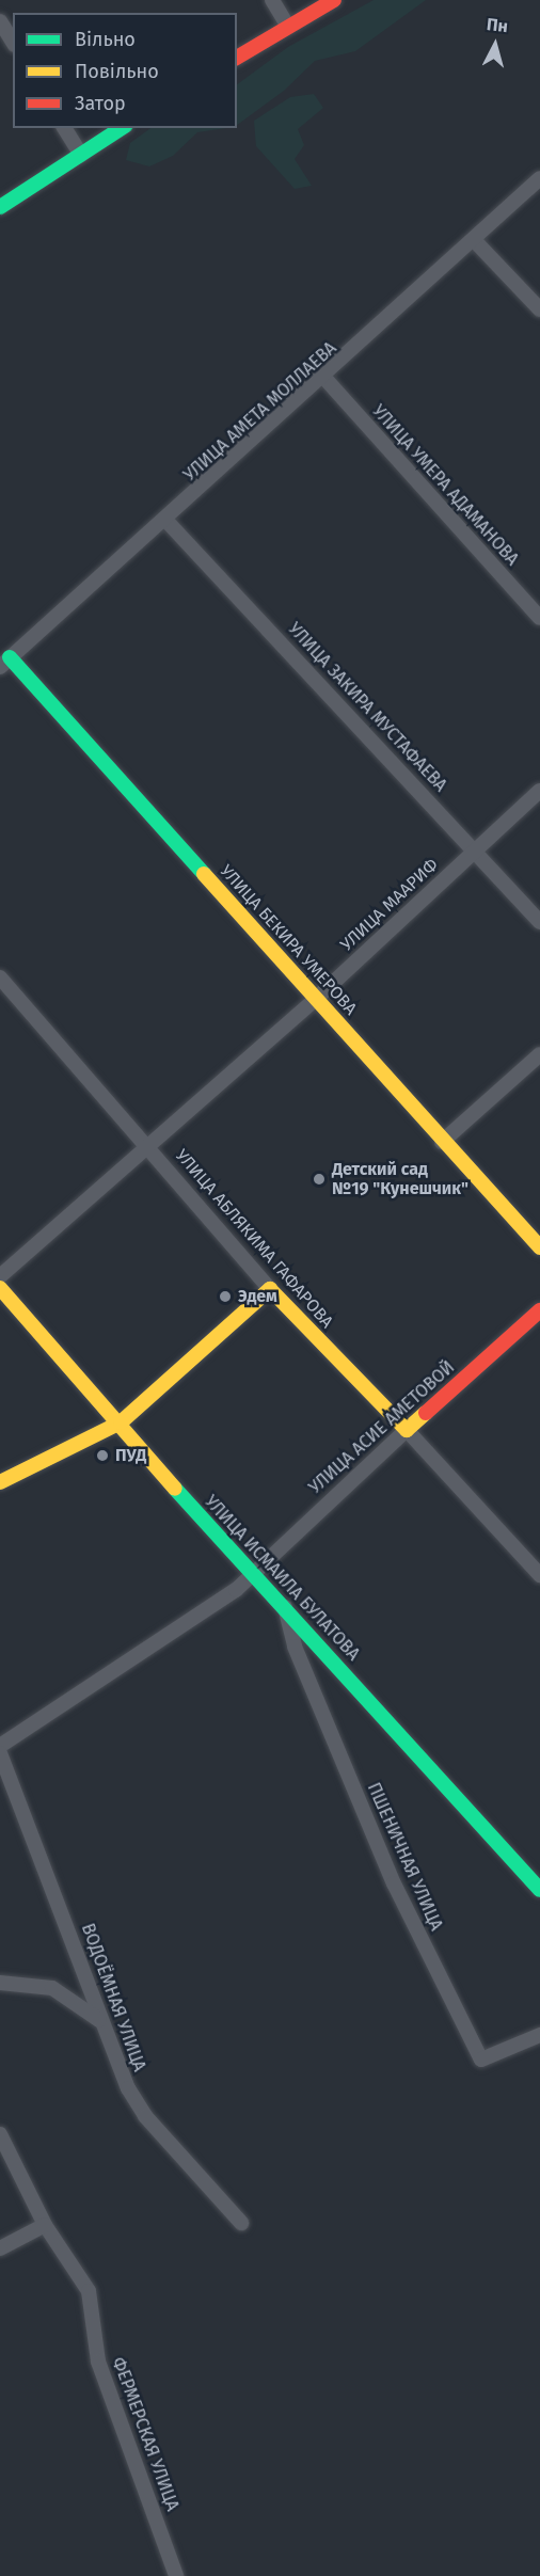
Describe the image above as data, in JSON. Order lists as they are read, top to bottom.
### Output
{
  "streets": {
    "street": [
      "УЛИЦА АМЕТА МОЛЛАЕВА",
      "УЛИЦА УМЕРА АДАМАНОВА",
      "УЛИЦА ЗАКИРА МУСТАФАЕВА",
      "УЛИЦА МААРИФ",
      "УЛИЦА БЕКИРА УМЕРОВА",
      "УЛИЦА АБЛЯКИМА ГАФАРОВА",
      "УЛИЦА АСИЕ АМЕТОВОЙ",
      "УЛИЦА ИСМАИЛА БУЛАТОВА",
      "ПШЕНИЧНАЯ УЛИЦА",
      "ВОДОЁМНАЯ УЛИЦА",
      "ФЕРМЕРСКАЯ УЛИЦА"
    ]
  },
  "crossings": [
    ["УЛИЦА АМЕТА МОЛЛАЕВА", "УЛИЦА УМЕРА АДАМАНОВА"],
    ["УЛИЦА АМЕТА МОЛЛАЕВА", "УЛИЦА ЗАКИРА МУСТАФАЕВА"],
    ["УЛИЦА АМЕТА МОЛЛАЕВА", "УЛИЦА БЕКИРА УМЕРОВА"],
    ["УЛИЦА ЗАКИРА МУСТАФАЕВА", "УЛИЦА МААРИФ"],
    ["УЛИЦА МААРИФ", "УЛИЦА БЕКИРА УМЕРОВА"],
    ["УЛИЦА МААРИФ", "УЛИЦА АБЛЯКИМА ГАФАРОВА"],
    ["УЛИЦА АБЛЯКИМА ГАФАРОВА", "УЛИЦА АСИЕ АМЕТОВОЙ"],
    ["УЛИЦА АСИЕ АМЕТОВОЙ", "УЛИЦА ИСМАИЛА БУЛАТОВА"],
    ["УЛИЦА ИСМАИЛА БУЛАТОВА", "ПШЕНИЧНАЯ УЛИЦА"]
  ],
  "places": ["Детский сад №19 \"Кунешчик\"", "Эдем", "ПУД"],
  "legend": ["Вільно", "Повільно", "Затор"],
  "north": "top"
}
